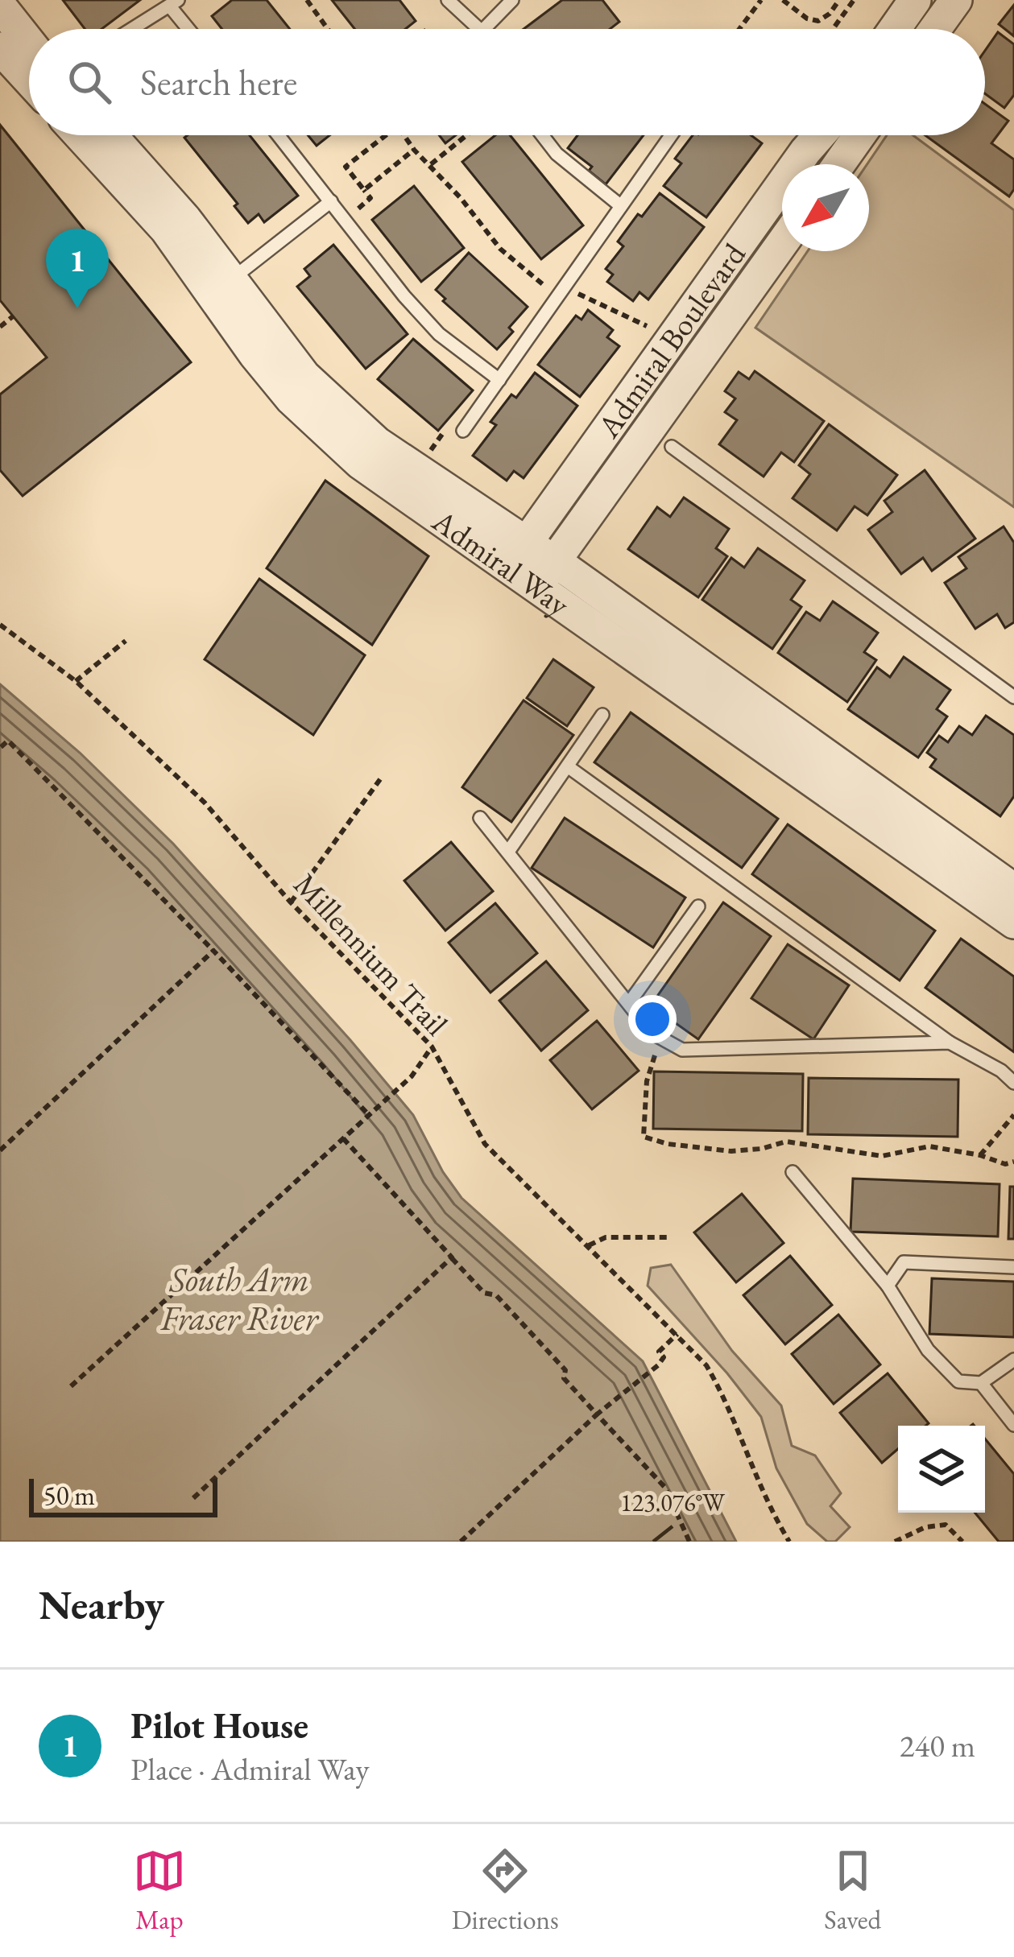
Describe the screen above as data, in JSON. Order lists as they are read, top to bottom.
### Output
{
  "streets": {
    "street": ["Admiral Boulevard", "Admiral Way"],
    "path": ["Millennium Trail"]
  },
  "crossings": [
    ["Admiral Boulevard", "Admiral Way"]
  ],
  "water": ["South Arm Fraser River"],
  "scale_bar": "50 m",
  "north": "bottom left",
  "page": {
    "search": "Search here",
    "pins": "1",
    "scale": "50 m",
    "heading": "Nearby",
    "list": [
      {
        "mark": "1",
        "name": "Pilot House",
        "note": "Place · Admiral Way",
        "value": "240 m"
      }
    ],
    "nav": ["Map", "Directions", "Saved"]
  },
  "coordinates": ["123.076°W"]
}
